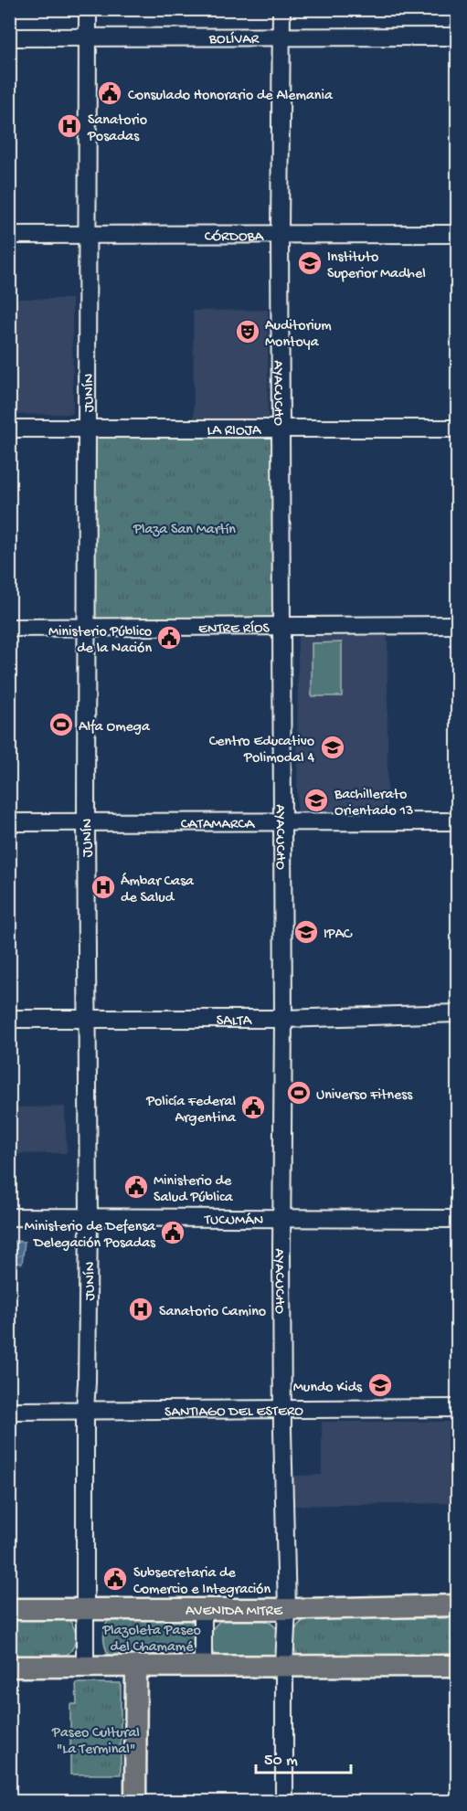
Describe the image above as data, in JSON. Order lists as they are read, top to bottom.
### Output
{
  "streets": {
    "main road": ["AVENIDA MITRE"],
    "street": [
      "BOLÍVAR",
      "CÓRDOBA",
      "JUNÍN",
      "AYACUCHO",
      "LA RIOJA",
      "ENTRE RÍOS",
      "CATAMARCA",
      "SALTA",
      "TUCUMÁN",
      "SANTIAGO DEL ESTERO"
    ]
  },
  "crossings": [
    ["BOLÍVAR", "JUNÍN"],
    ["BOLÍVAR", "AYACUCHO"],
    ["CÓRDOBA", "JUNÍN"],
    ["CÓRDOBA", "AYACUCHO"],
    ["JUNÍN", "LA RIOJA"],
    ["JUNÍN", "ENTRE RÍOS"],
    ["JUNÍN", "CATAMARCA"],
    ["JUNÍN", "SALTA"],
    ["JUNÍN", "TUCUMÁN"],
    ["JUNÍN", "SANTIAGO DEL ESTERO"],
    ["JUNÍN", "AVENIDA MITRE"],
    ["AYACUCHO", "LA RIOJA"],
    ["AYACUCHO", "ENTRE RÍOS"],
    ["AYACUCHO", "CATAMARCA"],
    ["AYACUCHO", "SALTA"],
    ["AYACUCHO", "TUCUMÁN"],
    ["AYACUCHO", "SANTIAGO DEL ESTERO"],
    ["AYACUCHO", "AVENIDA MITRE"]
  ],
  "parks": ["Plaza San Martín", "Plazoleta Paseo del Chamamé", "Paseo Cultural \"La Terminal\""],
  "places": {
    "public building": [
      "Consulado Honorario de Alemania",
      "Ministerio Público de la Nación",
      "Policía Federal Argentina",
      "Ministerio de Salud Pública",
      "Ministerio de Defensa Delegación Posadas",
      "Subsecretaria de Comercio e Integración"
    ],
    "hospital": ["Sanatorio Posadas", "Ámbar Casa de Salud", "Sanatorio Camino"],
    "school or university": [
      "Instituto Superior Madhel",
      "Centro Educativo Polimodal 4",
      "Bachillerato Orientado 13",
      "IPAC",
      "Mundo Kids"
    ],
    "theatre": ["Auditorium Montoya"],
    "sports": ["Alfa Omega", "Universo Fitness"]
  },
  "scale_bar": "50 m"
}
